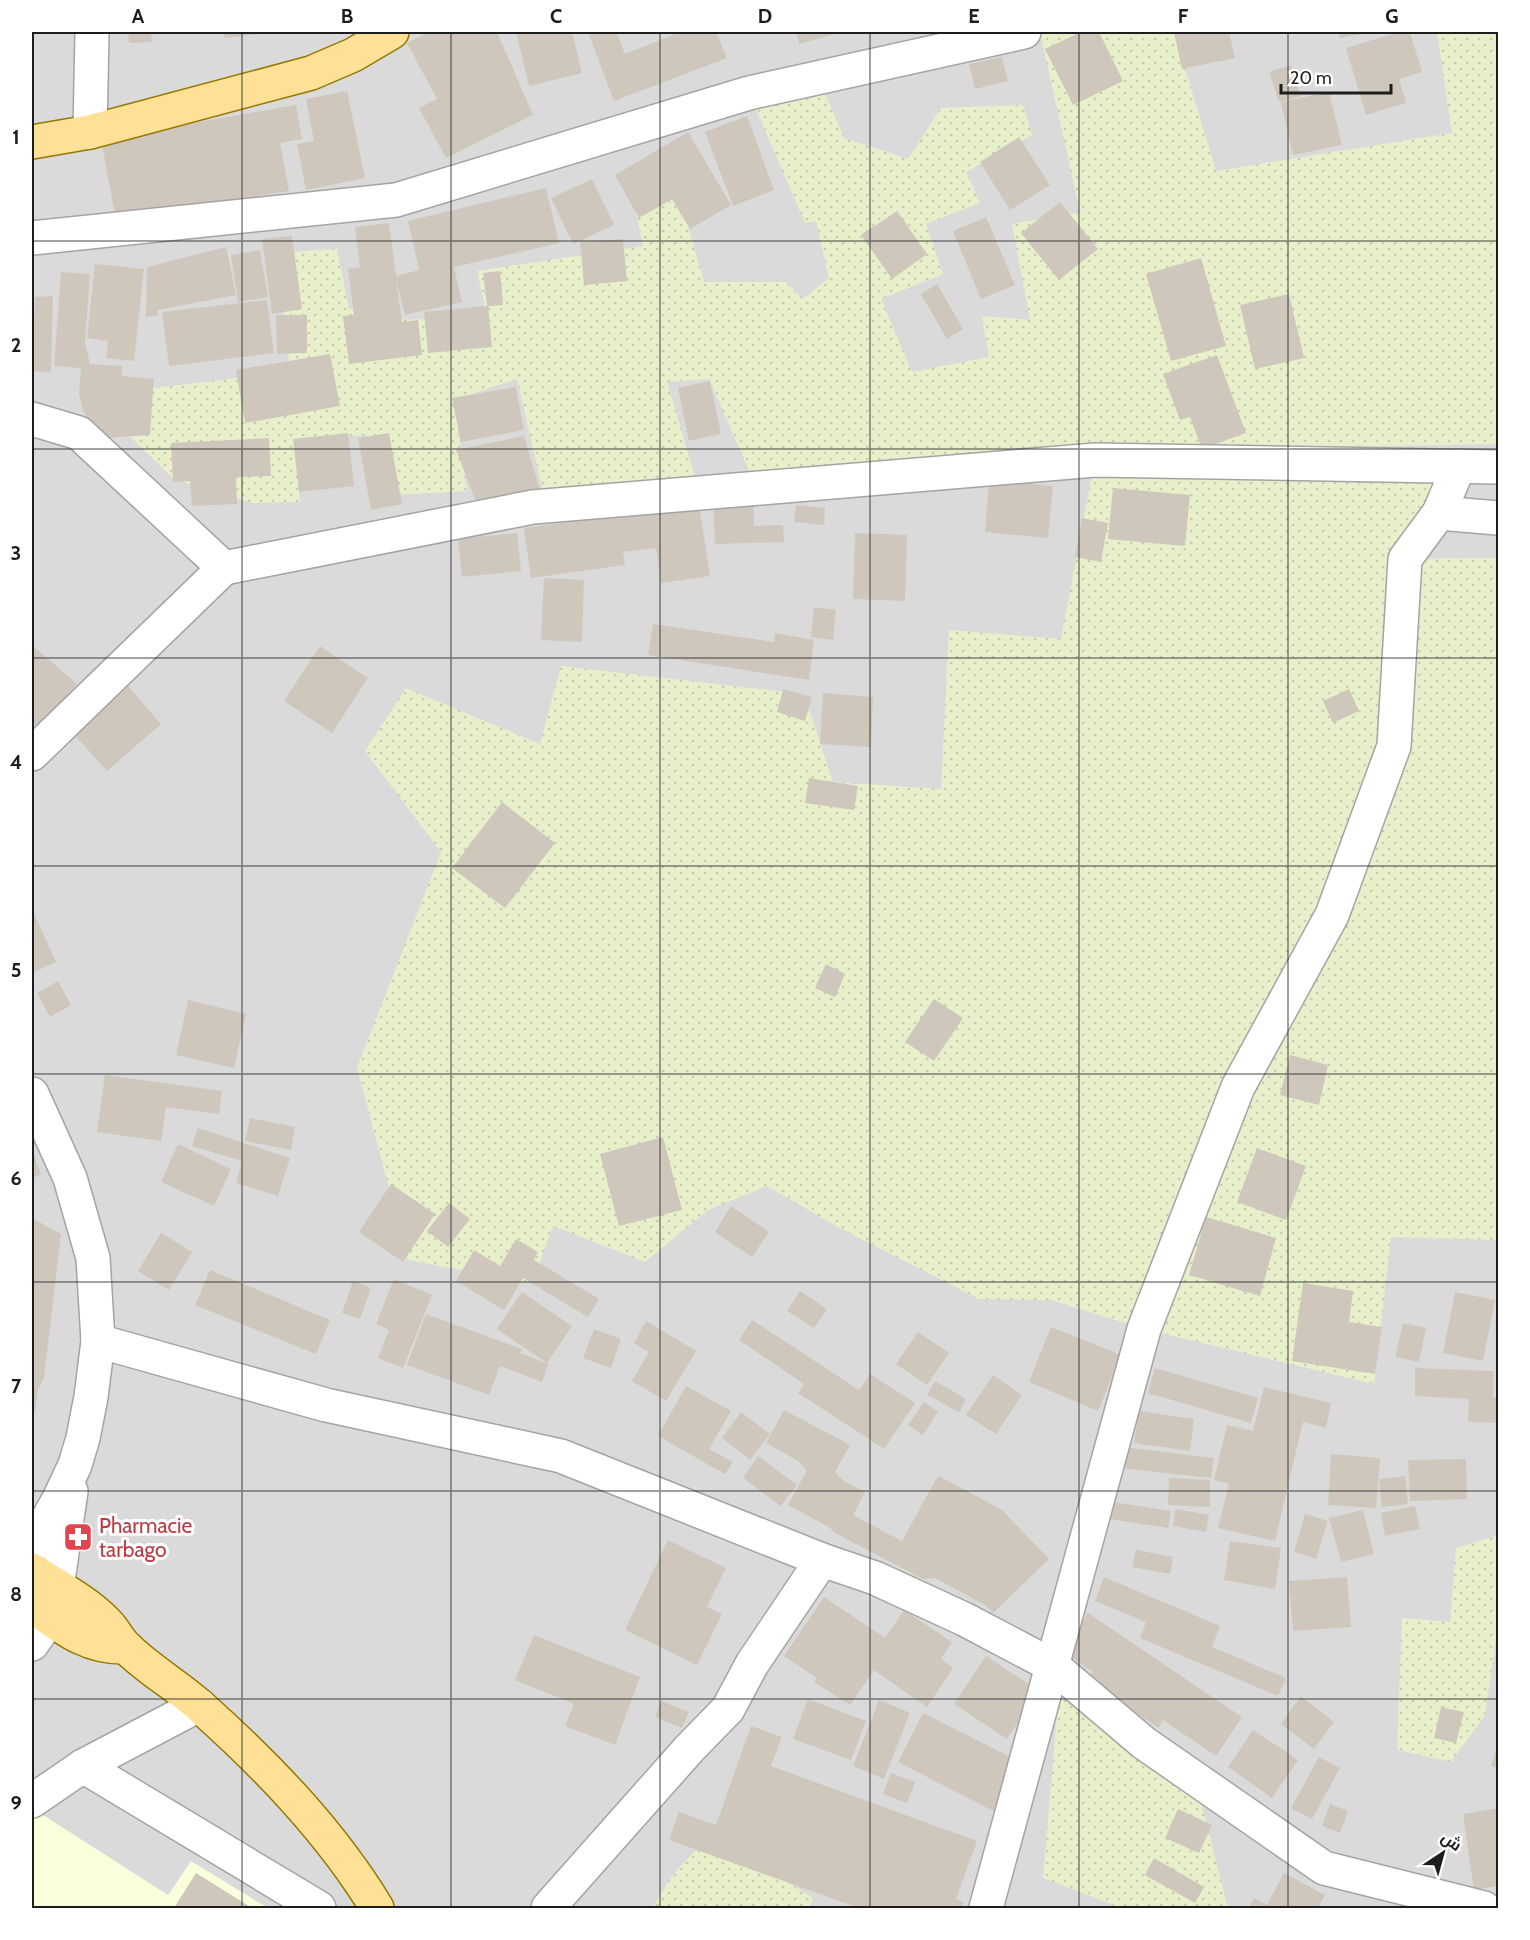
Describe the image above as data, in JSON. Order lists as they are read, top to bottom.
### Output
{
  "places": {
    "pharmacy": ["Pharmacie tarbago"]
  },
  "scale_bar": "20 m",
  "north": "top right",
  "grid": {
    "columns": [
      "A",
      "B",
      "C",
      "D",
      "E",
      "F",
      "G"
    ],
    "rows": [
      "1",
      "2",
      "3",
      "4",
      "5",
      "6",
      "7",
      "8",
      "9"
    ]
  }
}
